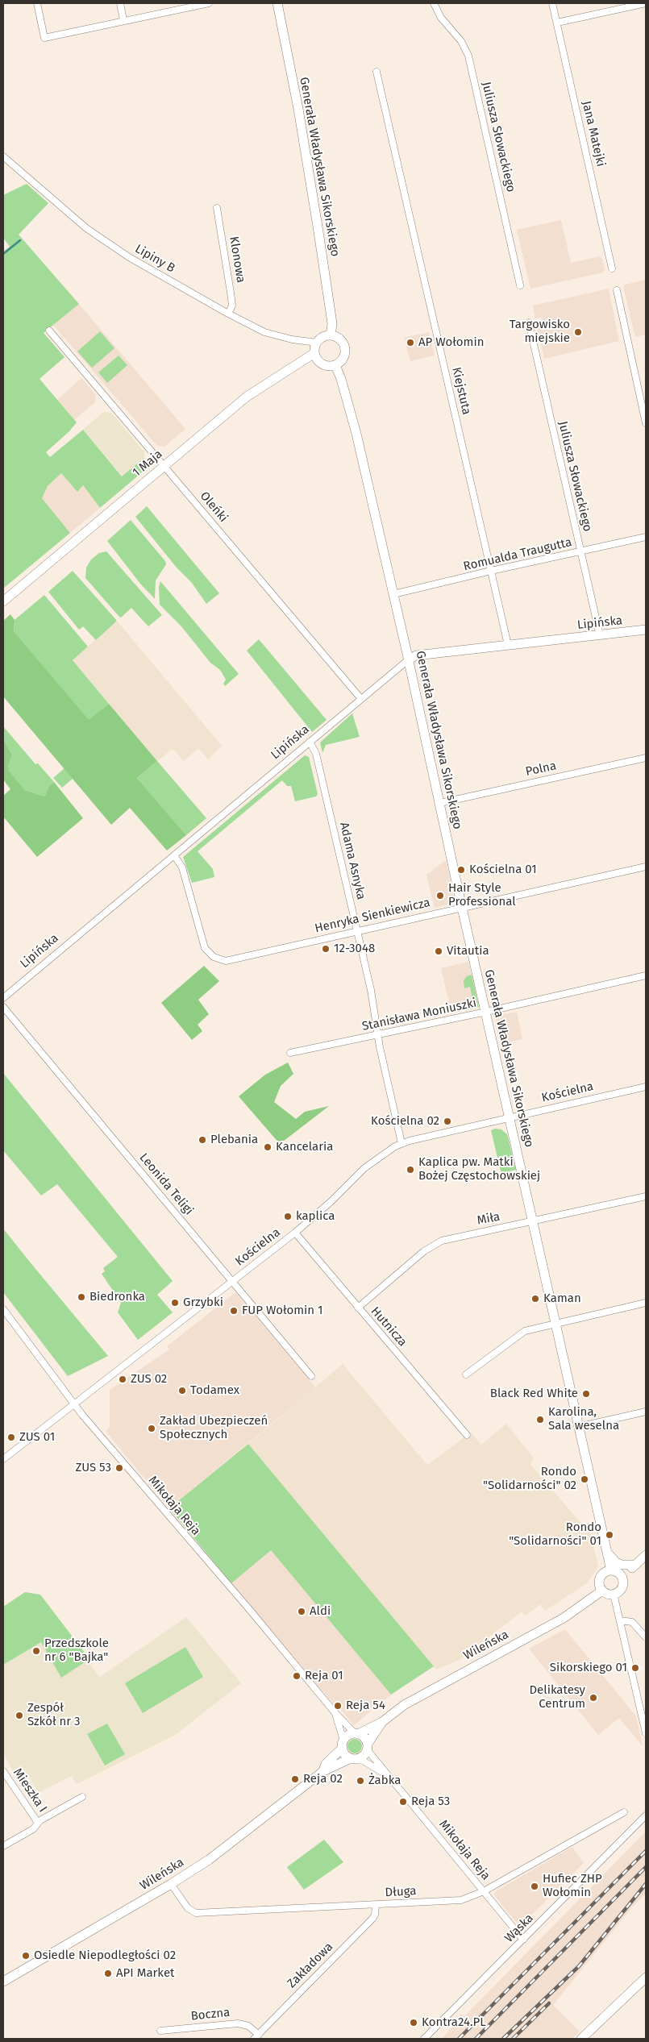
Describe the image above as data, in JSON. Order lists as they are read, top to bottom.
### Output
{
  "streets": {
    "street": [
      "Jana Matejki",
      "Juliusza Słowackiego",
      "Generała Władysława Sikorskiego",
      "Lipiny B",
      "Klonowa",
      "Kiejstuta",
      "1 Maja",
      "Oleńki",
      "Romualda Traugutta",
      "Lipińska",
      "Polna",
      "Adama Asnyka",
      "Henryka Sienkiewicza",
      "Stanisława Moniuszki",
      "Kościelna",
      "Leonida Teligi",
      "Miła",
      "Hutnicza",
      "Mikołaja Reja",
      "Wileńska",
      "Mieszka I",
      "Długa",
      "Wąska",
      "Zakładowa",
      "Boczna"
    ]
  },
  "crossings": [
    ["Juliusza Słowackiego", "Romualda Traugutta"],
    ["Juliusza Słowackiego", "Lipińska"],
    ["Generała Władysława Sikorskiego", "Lipiny B"],
    ["Generała Władysława Sikorskiego", "1 Maja"],
    ["Generała Władysława Sikorskiego", "Romualda Traugutta"],
    ["Generała Władysława Sikorskiego", "Lipińska"],
    ["Generała Władysława Sikorskiego", "Polna"],
    ["Generała Władysława Sikorskiego", "Henryka Sienkiewicza"],
    ["Generała Władysława Sikorskiego", "Stanisława Moniuszki"],
    ["Generała Władysława Sikorskiego", "Kościelna"],
    ["Generała Władysława Sikorskiego", "Miła"],
    ["Generała Władysława Sikorskiego", "Wileńska"],
    ["Lipiny B", "Klonowa"],
    ["Lipiny B", "1 Maja"],
    ["Kiejstuta", "Romualda Traugutta"],
    ["Kiejstuta", "Lipińska"],
    ["1 Maja", "Oleńki"],
    ["Oleńki", "Lipińska"],
    ["Lipińska", "Adama Asnyka"],
    ["Lipińska", "Henryka Sienkiewicza"],
    ["Adama Asnyka", "Henryka Sienkiewicza"],
    ["Adama Asnyka", "Stanisława Moniuszki"],
    ["Adama Asnyka", "Kościelna"],
    ["Kościelna", "Leonida Teligi"],
    ["Kościelna", "Hutnicza"],
    ["Kościelna", "Mikołaja Reja"],
    ["Miła", "Hutnicza"],
    ["Mikołaja Reja", "Wileńska"],
    ["Mikołaja Reja", "Długa"],
    ["Mikołaja Reja", "Wąska"],
    ["Wileńska", "Długa"],
    ["Długa", "Zakładowa"],
    ["Zakładowa", "Boczna"]
  ],
  "places": [
    "Targowisko miejskie",
    "AP Wołomin",
    "Kościelna 01",
    "Hair Style Professional",
    "12-3048",
    "Vitautia",
    "Kościelna 02",
    "Plebania",
    "Kancelaria",
    "Kaplica pw. Matki Bożej Częstochowskiej",
    "kaplica",
    "Biedronka",
    "Kaman",
    "Grzybki",
    "FUP Wołomin 1",
    "ZUS 02",
    "Todamex",
    "Black Red White",
    "Karolina, Sala weselna",
    "Zakład Ubezpieczeń Społecznych",
    "ZUS 01",
    "ZUS 53",
    "Rondo \"Solidarności\" 02",
    "Rondo \"Solidarności\" 01",
    "Aldi",
    "Przedszkole nr 6 \"Bajka\"",
    "Sikorskiego 01",
    "Reja 01",
    "Delikatesy Centrum",
    "Reja 54",
    "Zespół Szkół nr 3",
    "Reja 02",
    "Żabka",
    "Reja 53",
    "Hufiec ZHP Wołomin",
    "Osiedle Niepodległości 02",
    "API Market",
    "Kontra24.PL"
  ]
}
